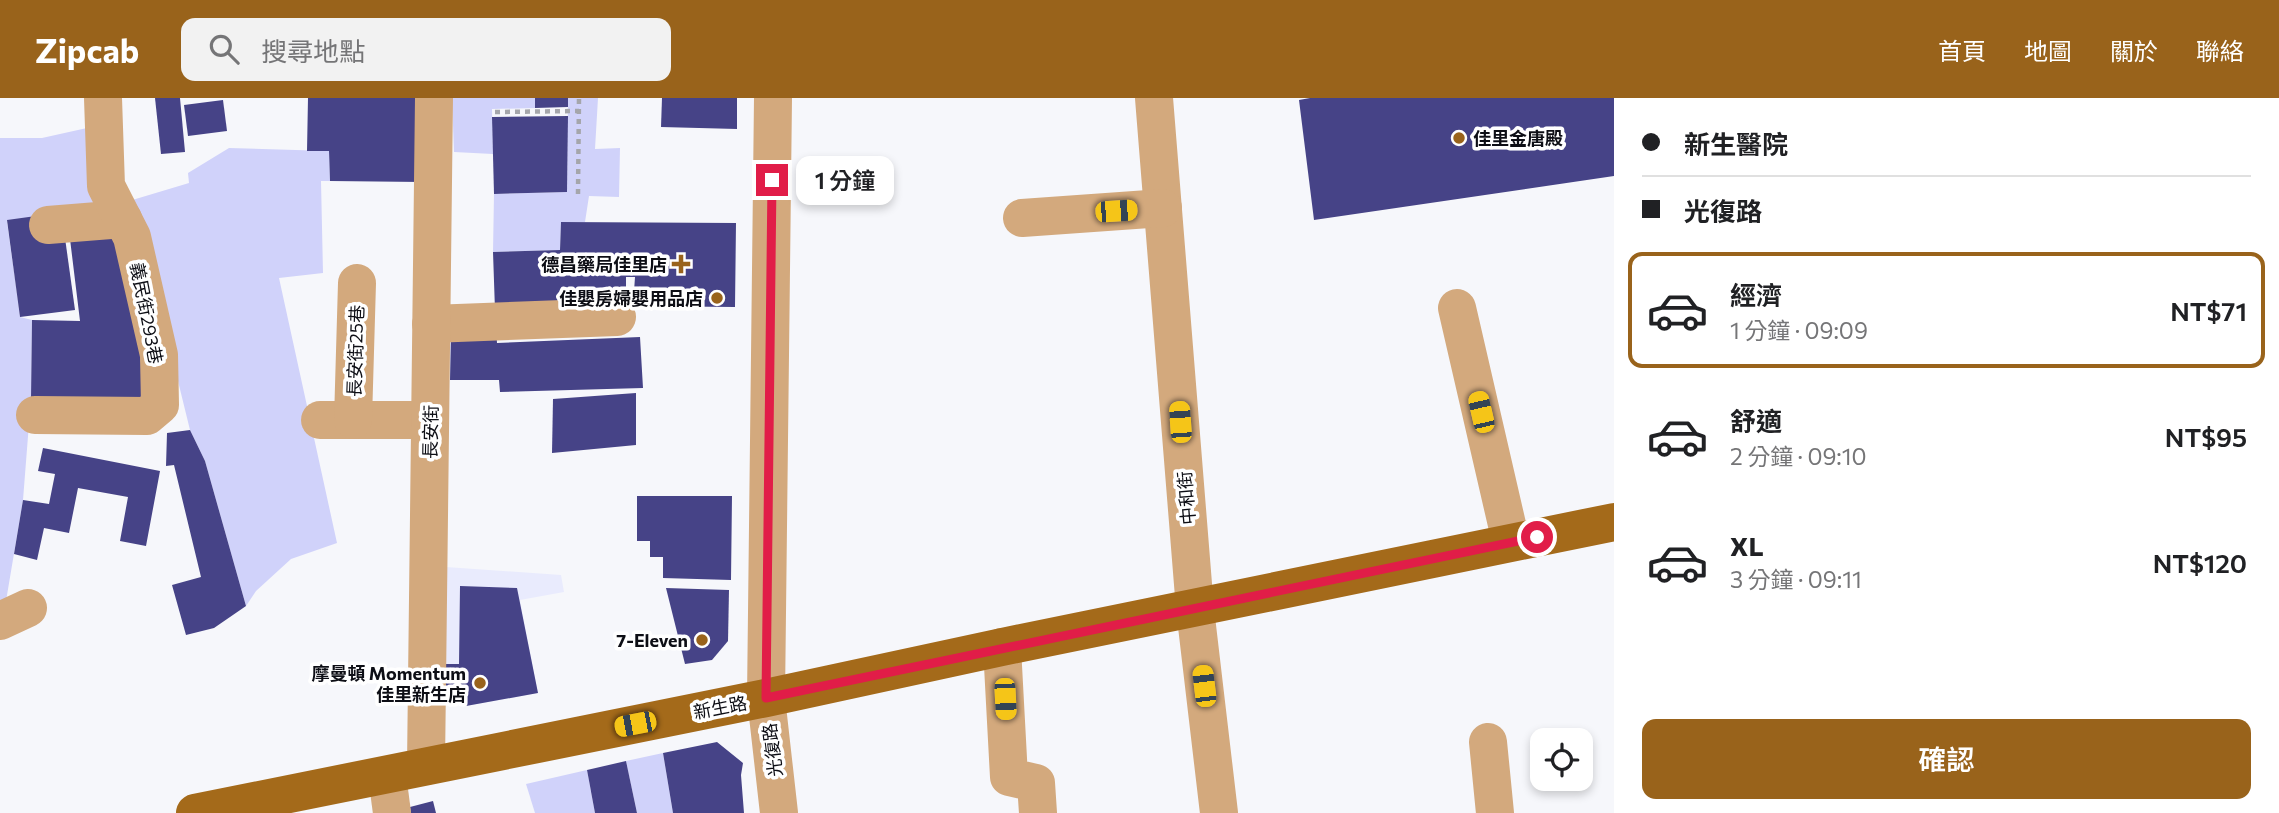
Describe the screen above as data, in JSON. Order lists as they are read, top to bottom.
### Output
{
  "streets": {
    "main road": ["新生路"],
    "street": [
      "義民街293巷",
      "長安街25巷",
      "長安街",
      "中和街",
      "光復路"
    ]
  },
  "crossings": [
    ["長安街25巷", "長安街"],
    ["長安街", "新生路"],
    ["中和街", "新生路"],
    ["新生路", "光復路"]
  ],
  "places": {
    "other": [
      "佳里金唐殿",
      "佳嬰房婦嬰用品店",
      "7-Eleven",
      "摩曼頓 Momentum 佳里新生店"
    ],
    "health": ["德昌藥局佳里店"]
  },
  "page": {
    "header": "Zipcab",
    "search": "搜尋地點",
    "nav": [
      "首頁",
      "地圖",
      "關於",
      "聯絡"
    ],
    "banner": ["新生醫院", "光復路"],
    "bubble": "1 分鐘",
    "list": [
      {
        "name": "經濟",
        "note": "1 分鐘 · 09:09",
        "value": "NT$71"
      },
      {
        "name": "舒適",
        "note": "2 分鐘 · 09:10",
        "value": "NT$95"
      },
      {
        "name": "XL",
        "note": "3 分鐘 · 09:11",
        "value": "NT$120"
      }
    ],
    "buttons": "確認"
  }
}
